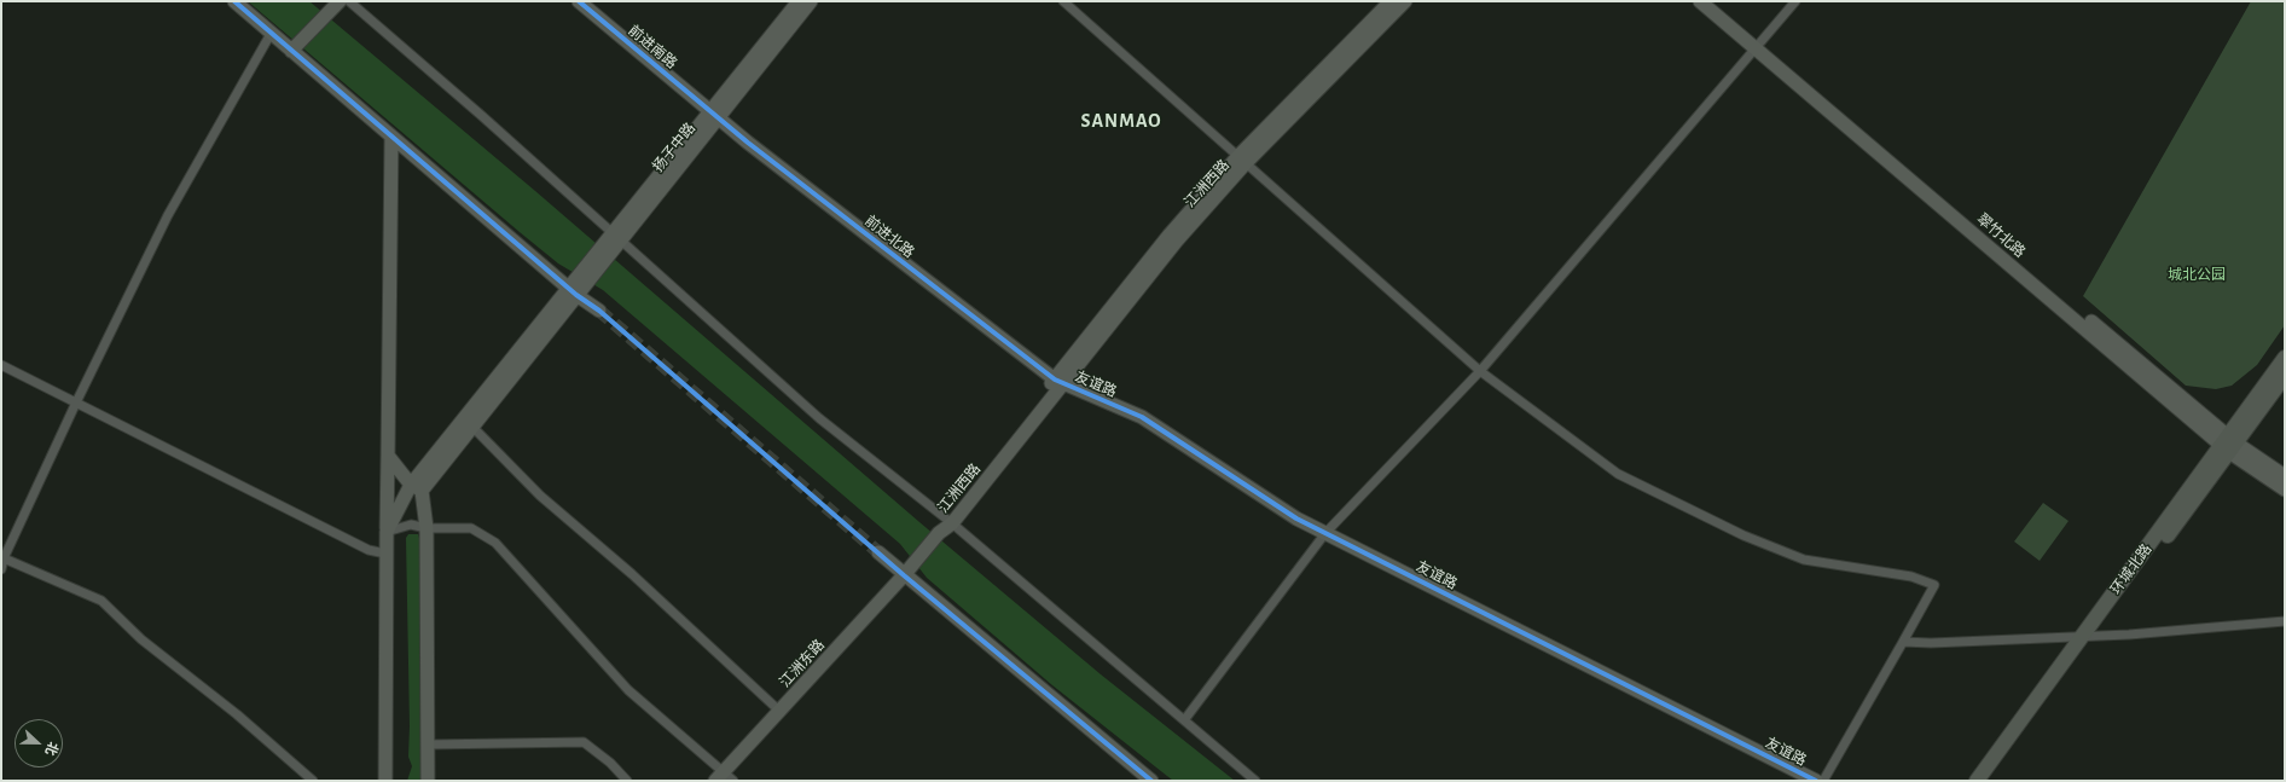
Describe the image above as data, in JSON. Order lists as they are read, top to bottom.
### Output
{
  "streets": {
    "main road": [
      "前进南路",
      "扬子中路",
      "江洲西路",
      "翠竹北路",
      "前进北路",
      "友谊路",
      "环城北路",
      "江洲东路"
    ]
  },
  "crossings": [
    ["前进南路", "扬子中路"],
    ["前进南路", "前进北路"],
    ["扬子中路", "前进北路"],
    ["江洲西路", "前进北路"],
    ["江洲西路", "友谊路"],
    ["江洲西路", "江洲东路"],
    ["翠竹北路", "环城北路"],
    ["前进北路", "友谊路"]
  ],
  "districts": ["SANMAO"],
  "parks": ["城北公园"],
  "north": "right"
}
